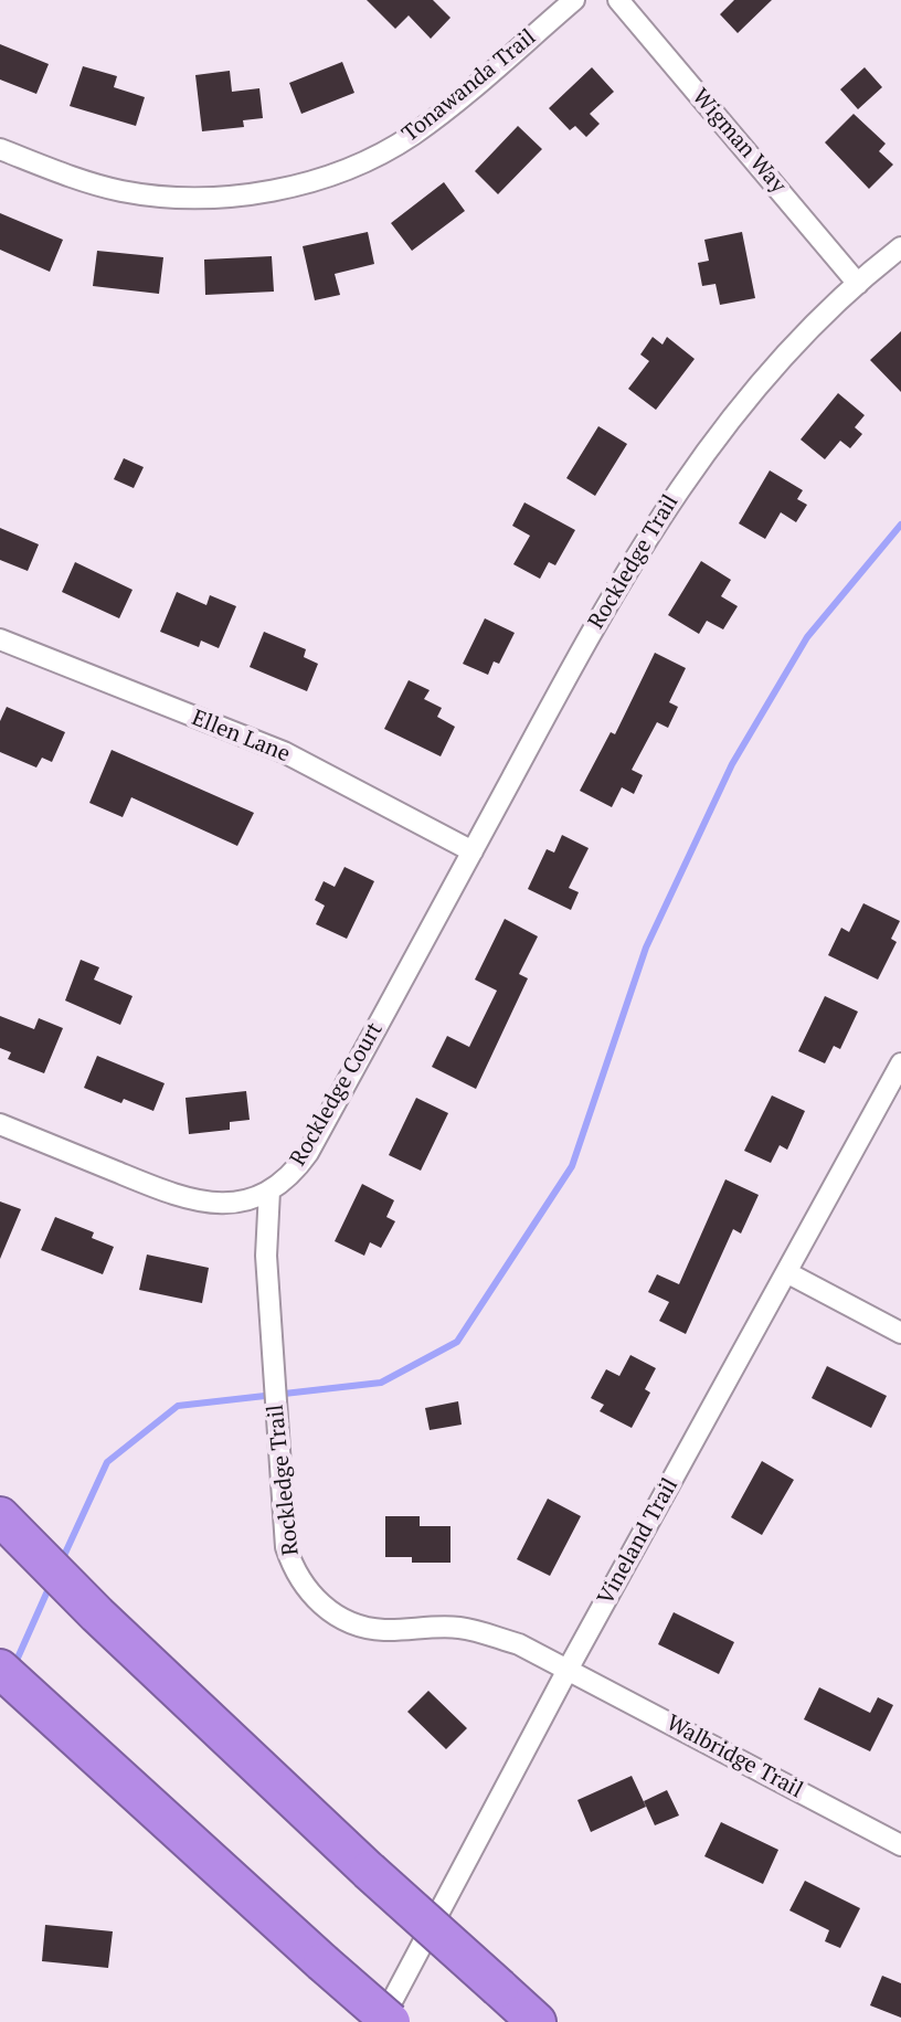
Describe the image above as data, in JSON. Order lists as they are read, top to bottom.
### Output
{
  "streets": {
    "street": [
      "Tonawanda Trail",
      "Wigman Way",
      "Rockledge Trail",
      "Ellen Lane",
      "Rockledge Court",
      "Vineland Trail",
      "Walbridge Trail"
    ]
  },
  "crossings": [
    ["Wigman Way", "Rockledge Trail"],
    ["Rockledge Trail", "Ellen Lane"],
    ["Rockledge Trail", "Rockledge Court"],
    ["Rockledge Trail", "Vineland Trail"],
    ["Rockledge Trail", "Walbridge Trail"],
    ["Vineland Trail", "Walbridge Trail"]
  ]
}
